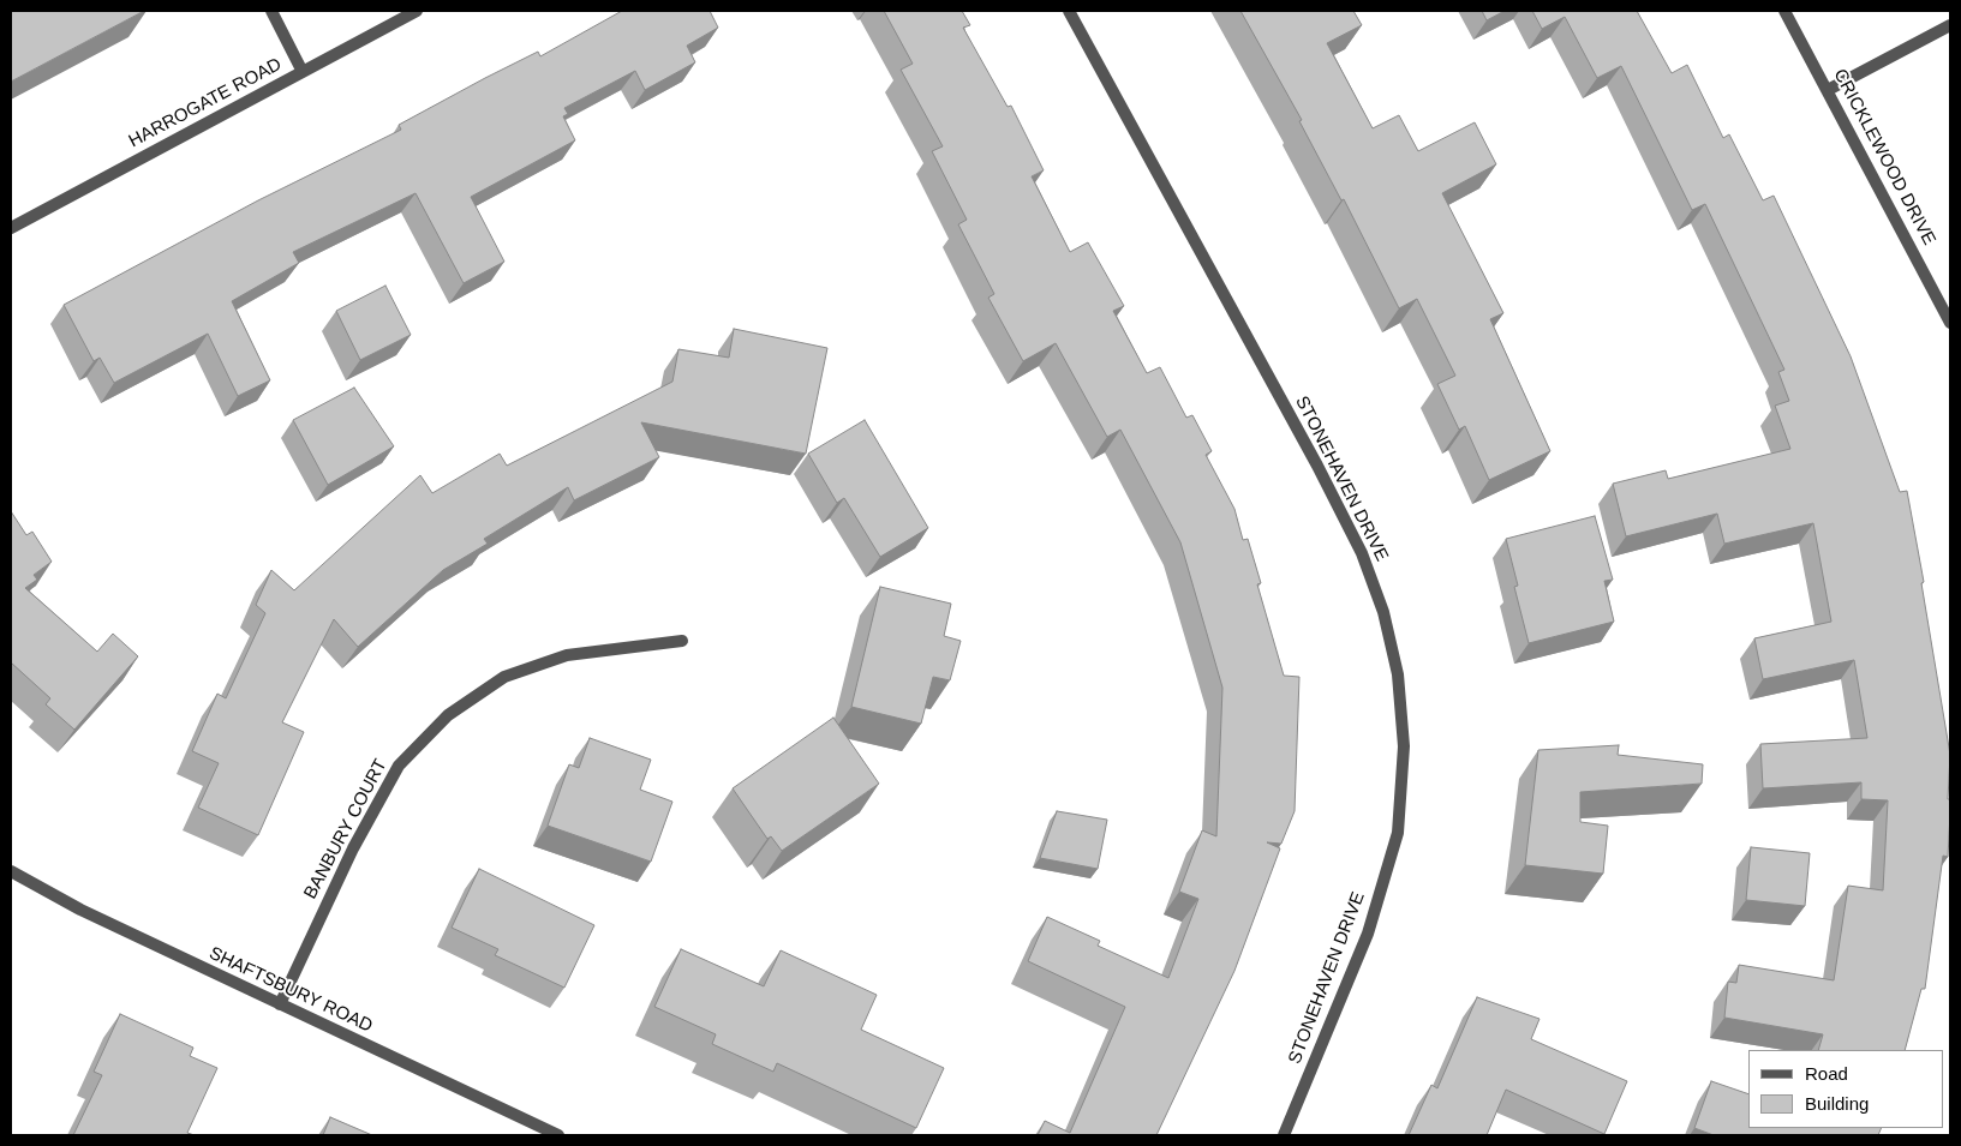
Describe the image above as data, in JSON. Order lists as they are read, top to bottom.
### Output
{
  "streets": {
    "street": [
      "HARROGATE ROAD",
      "CRICKLEWOOD DRIVE",
      "STONEHAVEN DRIVE",
      "BANBURY COURT",
      "SHAFTSBURY ROAD"
    ]
  },
  "crossings": [
    ["BANBURY COURT", "SHAFTSBURY ROAD"]
  ],
  "legend": ["Road", "Building"]
}
